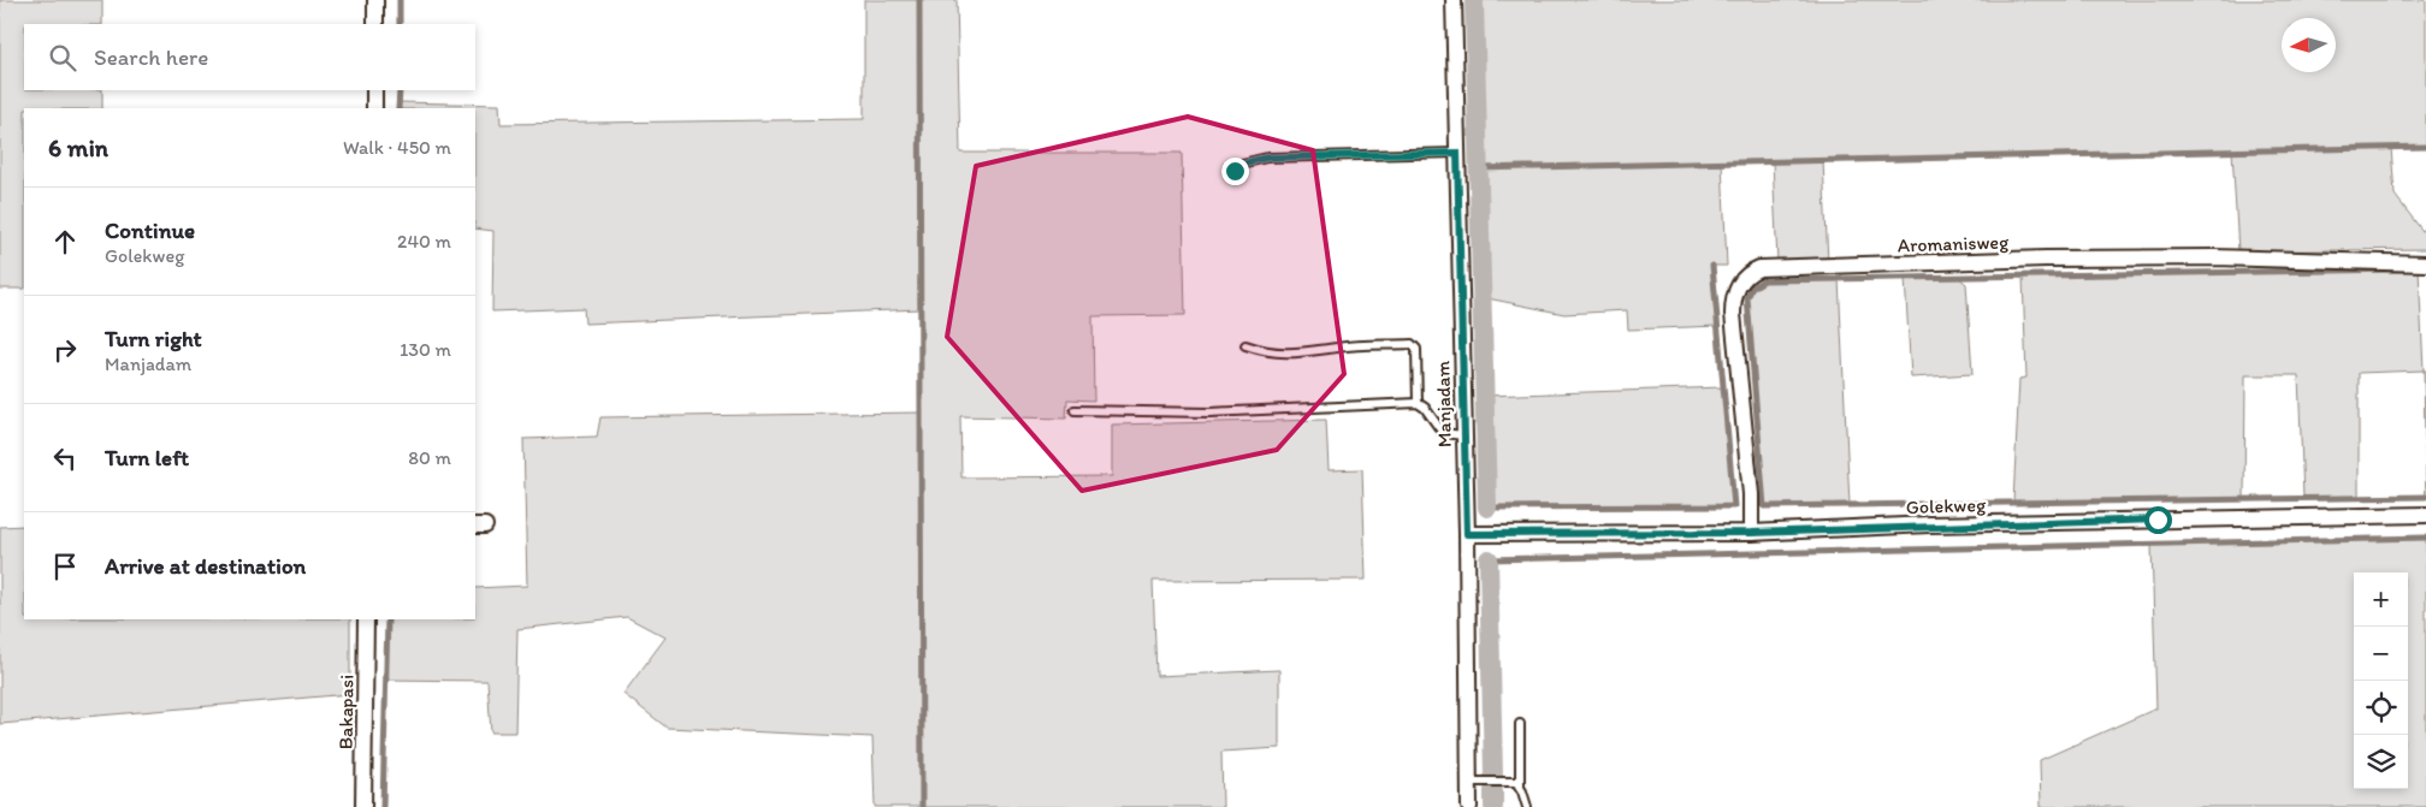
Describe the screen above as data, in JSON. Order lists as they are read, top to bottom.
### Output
{
  "streets": {
    "street": [
      "Aromanisweg",
      "Manjadam",
      "Golekweg",
      "Bakapasi"
    ]
  },
  "crossings": [
    ["Aromanisweg", "Golekweg"],
    ["Manjadam", "Golekweg"]
  ],
  "north": "left",
  "page": {
    "search": "Search here",
    "heading": ["6 min", "Walk · 450 m"],
    "list": [
      ["Continue", "Golekweg", "240 m"],
      ["Turn right", "Manjadam", "130 m"],
      ["Turn left", "80 m"],
      "Arrive at destination"
    ],
    "map_buttons": ["+", "−"]
  }
}
